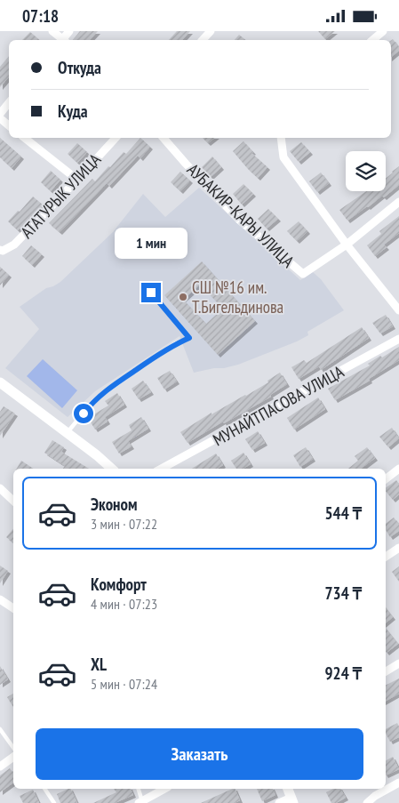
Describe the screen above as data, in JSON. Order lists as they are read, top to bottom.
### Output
{
  "streets": {
    "street": ["АТАТУРЫК УЛИЦА", "АУБАКИР-КАРЫ УЛИЦА", "МУНАЙТПАСОВА УЛИЦА"]
  },
  "places": ["СШ №16 им. Т.Бигельдинова"],
  "page": {
    "status": "07:18",
    "banner": ["Откуда", "Куда"],
    "bubble": "1 мин",
    "list": [
      {
        "name": "Эконом",
        "note": "3 мин · 07:22",
        "value": "544 ₸"
      },
      {
        "name": "Комфорт",
        "note": "4 мин · 07:23",
        "value": "734 ₸"
      },
      {
        "name": "XL",
        "note": "5 мин · 07:24",
        "value": "924 ₸"
      }
    ],
    "buttons": "Заказать"
  }
}
